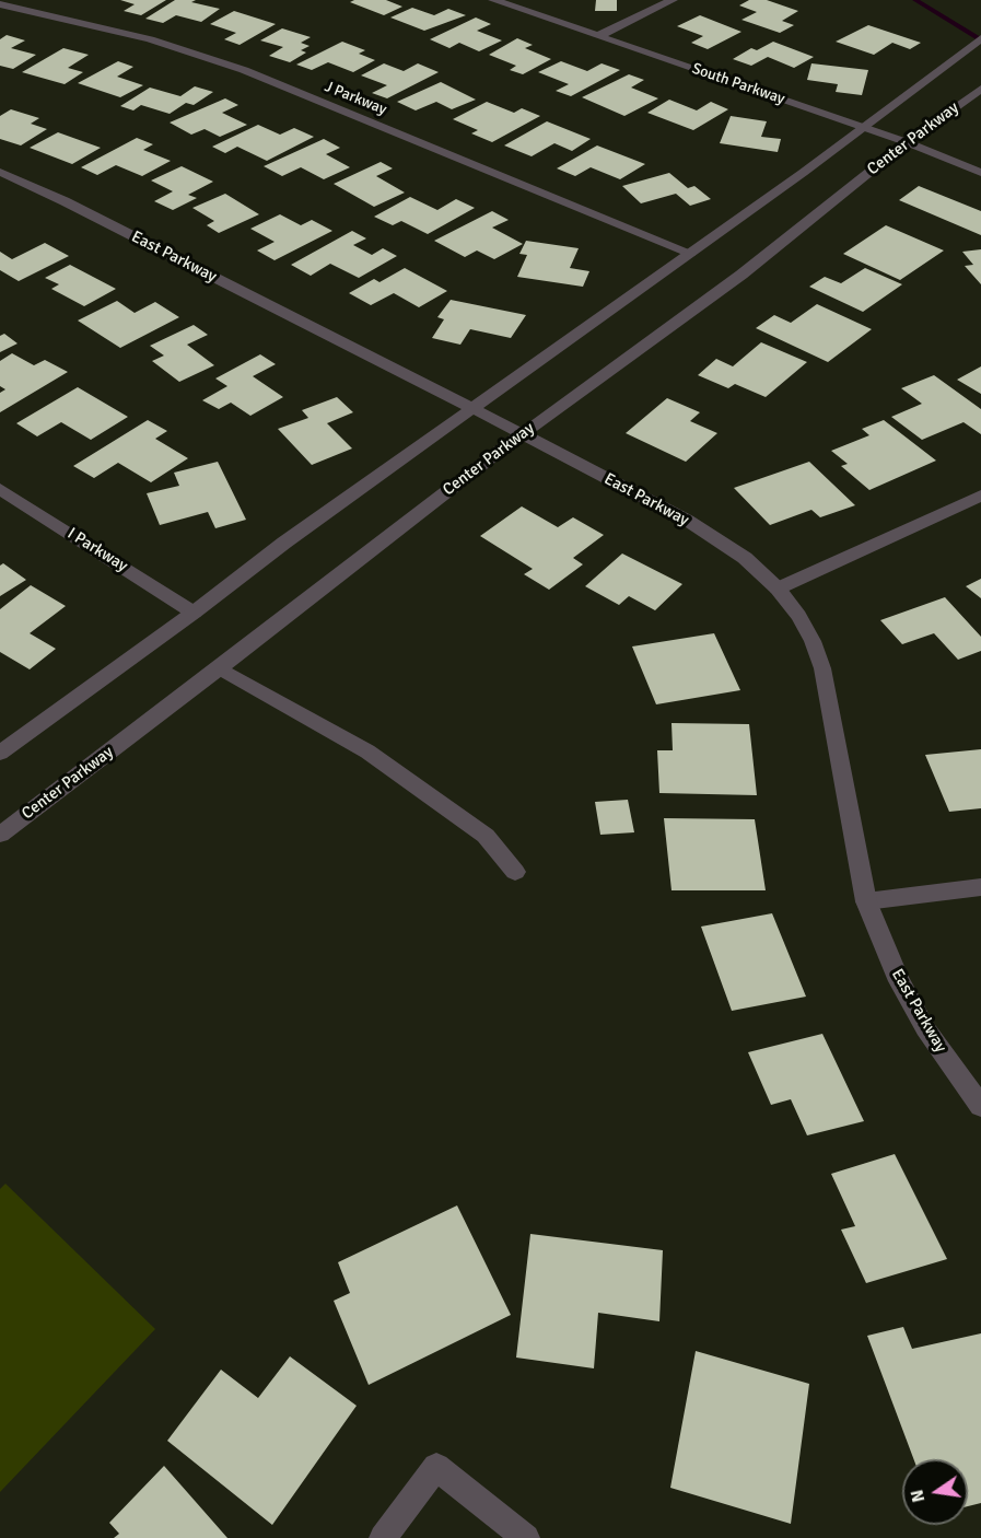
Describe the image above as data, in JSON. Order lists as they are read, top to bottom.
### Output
{
  "streets": {
    "street": [
      "South Parkway",
      "J Parkway",
      "Center Parkway",
      "East Parkway",
      "I Parkway"
    ]
  },
  "crossings": [
    ["South Parkway", "Center Parkway"],
    ["Center Parkway", "East Parkway"]
  ],
  "north": "left"
}
